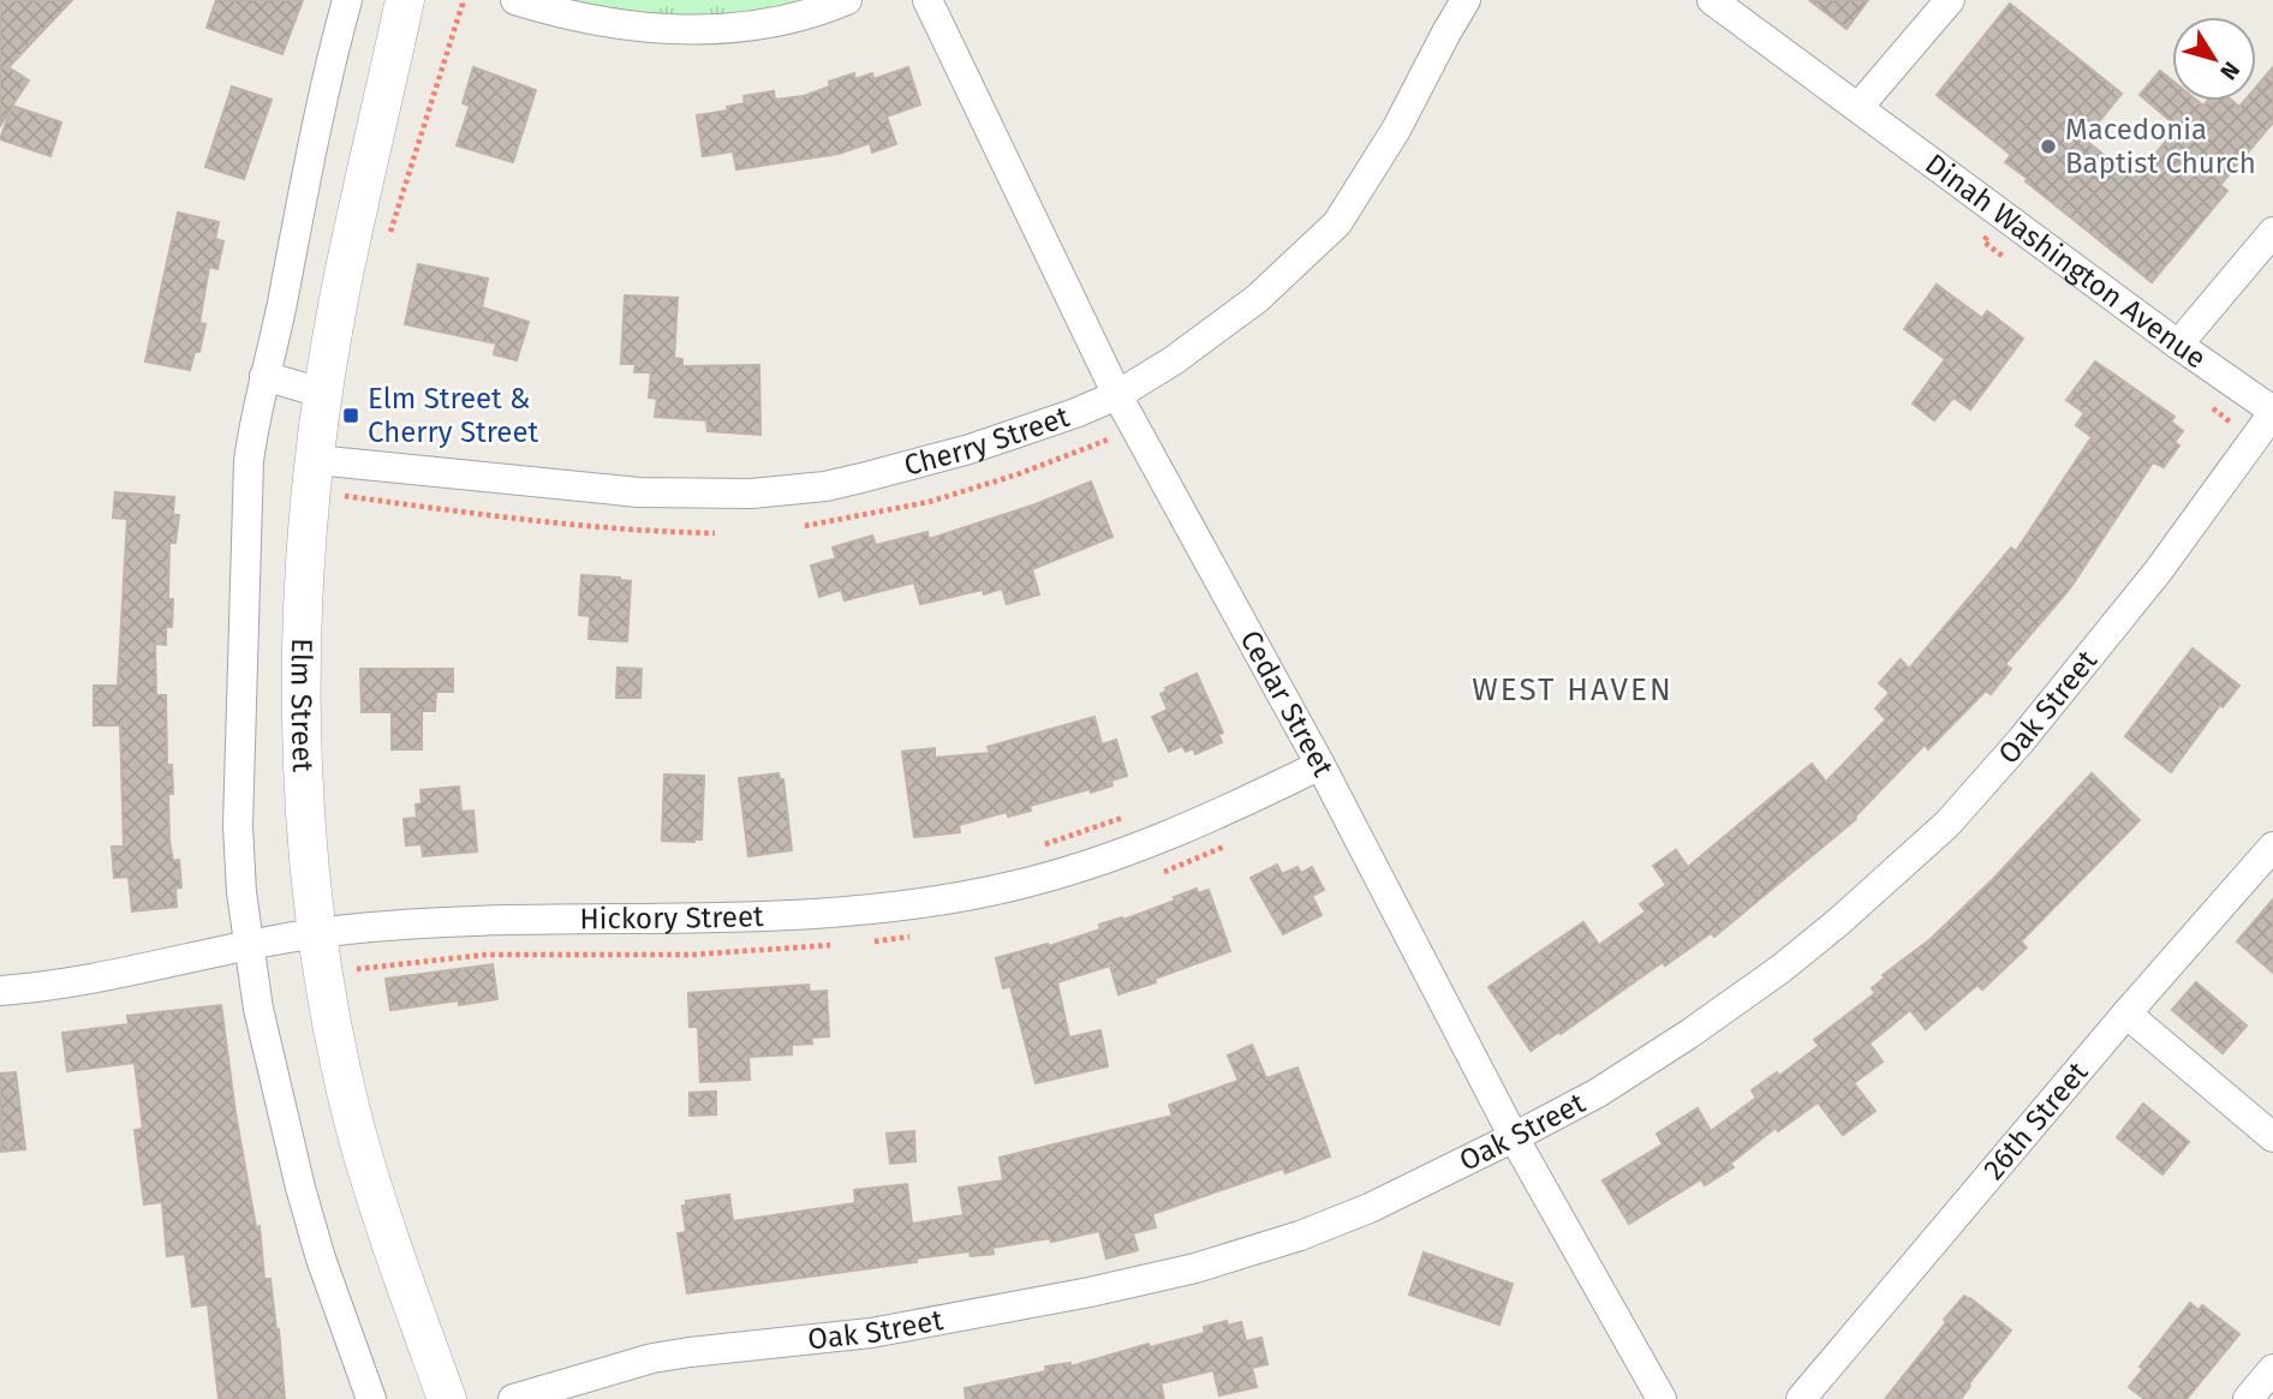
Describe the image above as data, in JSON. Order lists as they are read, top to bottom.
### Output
{
  "streets": {
    "street": [
      "Dinah Washington Avenue",
      "Cherry Street",
      "Cedar Street",
      "Elm Street",
      "Oak Street",
      "Hickory Street",
      "26th Street"
    ]
  },
  "crossings": [
    ["Dinah Washington Avenue", "Oak Street"],
    ["Cherry Street", "Cedar Street"],
    ["Cherry Street", "Elm Street"],
    ["Cedar Street", "Oak Street"],
    ["Cedar Street", "Hickory Street"],
    ["Elm Street", "Hickory Street"]
  ],
  "districts": ["WEST HAVEN"],
  "places": {
    "other": ["Macedonia Baptist Church"],
    "transit": ["Elm Street & Cherry Street"]
  },
  "north": "bottom right"
}
